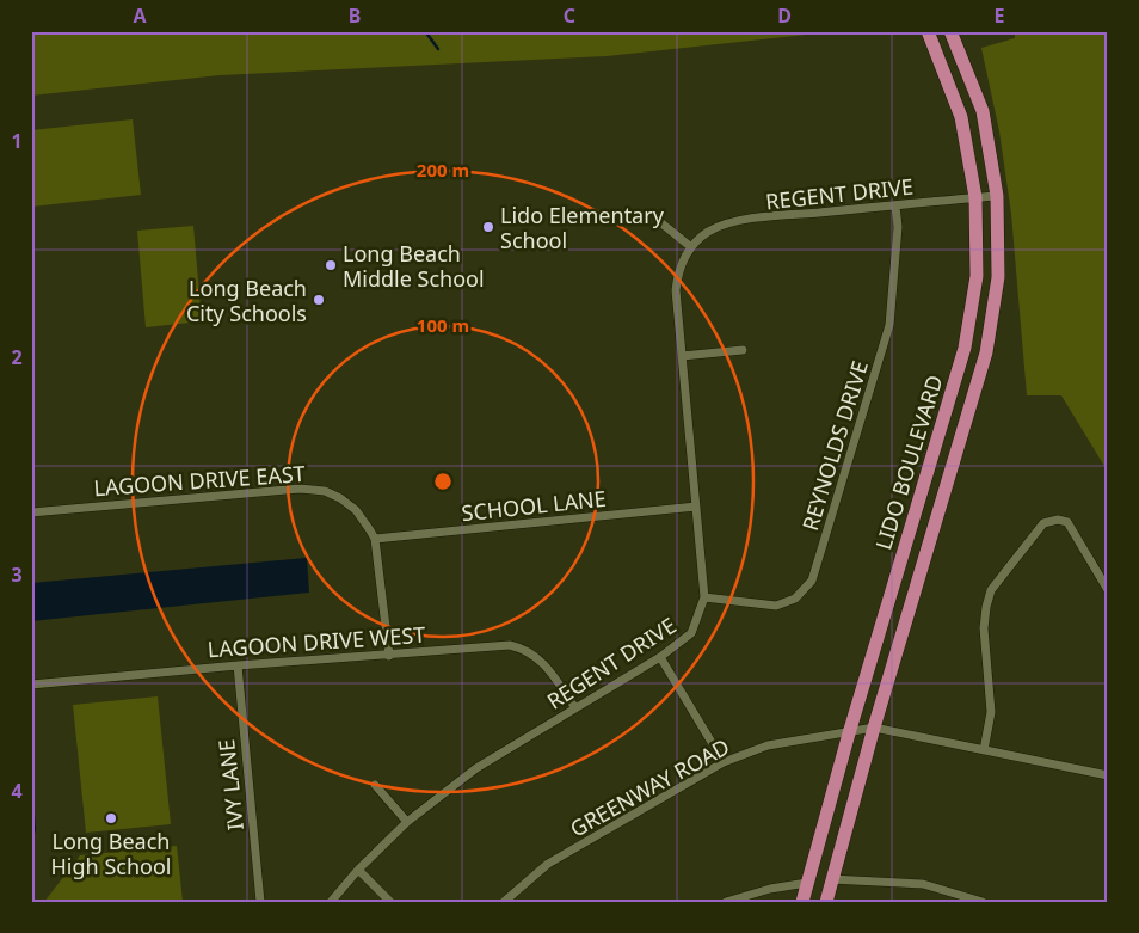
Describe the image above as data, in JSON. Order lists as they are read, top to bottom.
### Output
{
  "streets": {
    "highway": ["LIDO BOULEVARD"],
    "street": [
      "REGENT DRIVE",
      "REYNOLDS DRIVE",
      "LAGOON DRIVE EAST",
      "SCHOOL LANE",
      "LAGOON DRIVE WEST",
      "IVY LANE",
      "GREENWAY ROAD"
    ]
  },
  "crossings": [
    ["REGENT DRIVE", "REYNOLDS DRIVE"],
    ["REGENT DRIVE", "LIDO BOULEVARD"],
    ["REGENT DRIVE", "SCHOOL LANE"],
    ["REGENT DRIVE", "LAGOON DRIVE WEST"],
    ["LIDO BOULEVARD", "GREENWAY ROAD"],
    ["LAGOON DRIVE EAST", "SCHOOL LANE"],
    ["LAGOON DRIVE EAST", "LAGOON DRIVE WEST"],
    ["LAGOON DRIVE WEST", "IVY LANE"]
  ],
  "places": [
    "Lido Elementary School",
    "Long Beach Middle School",
    "Long Beach City Schools",
    "Long Beach High School"
  ],
  "grid": {
    "columns": [
      "A",
      "B",
      "C",
      "D",
      "E"
    ],
    "rows": [
      "1",
      "2",
      "3",
      "4"
    ]
  },
  "rings": ["200 m", "100 m"]
}
